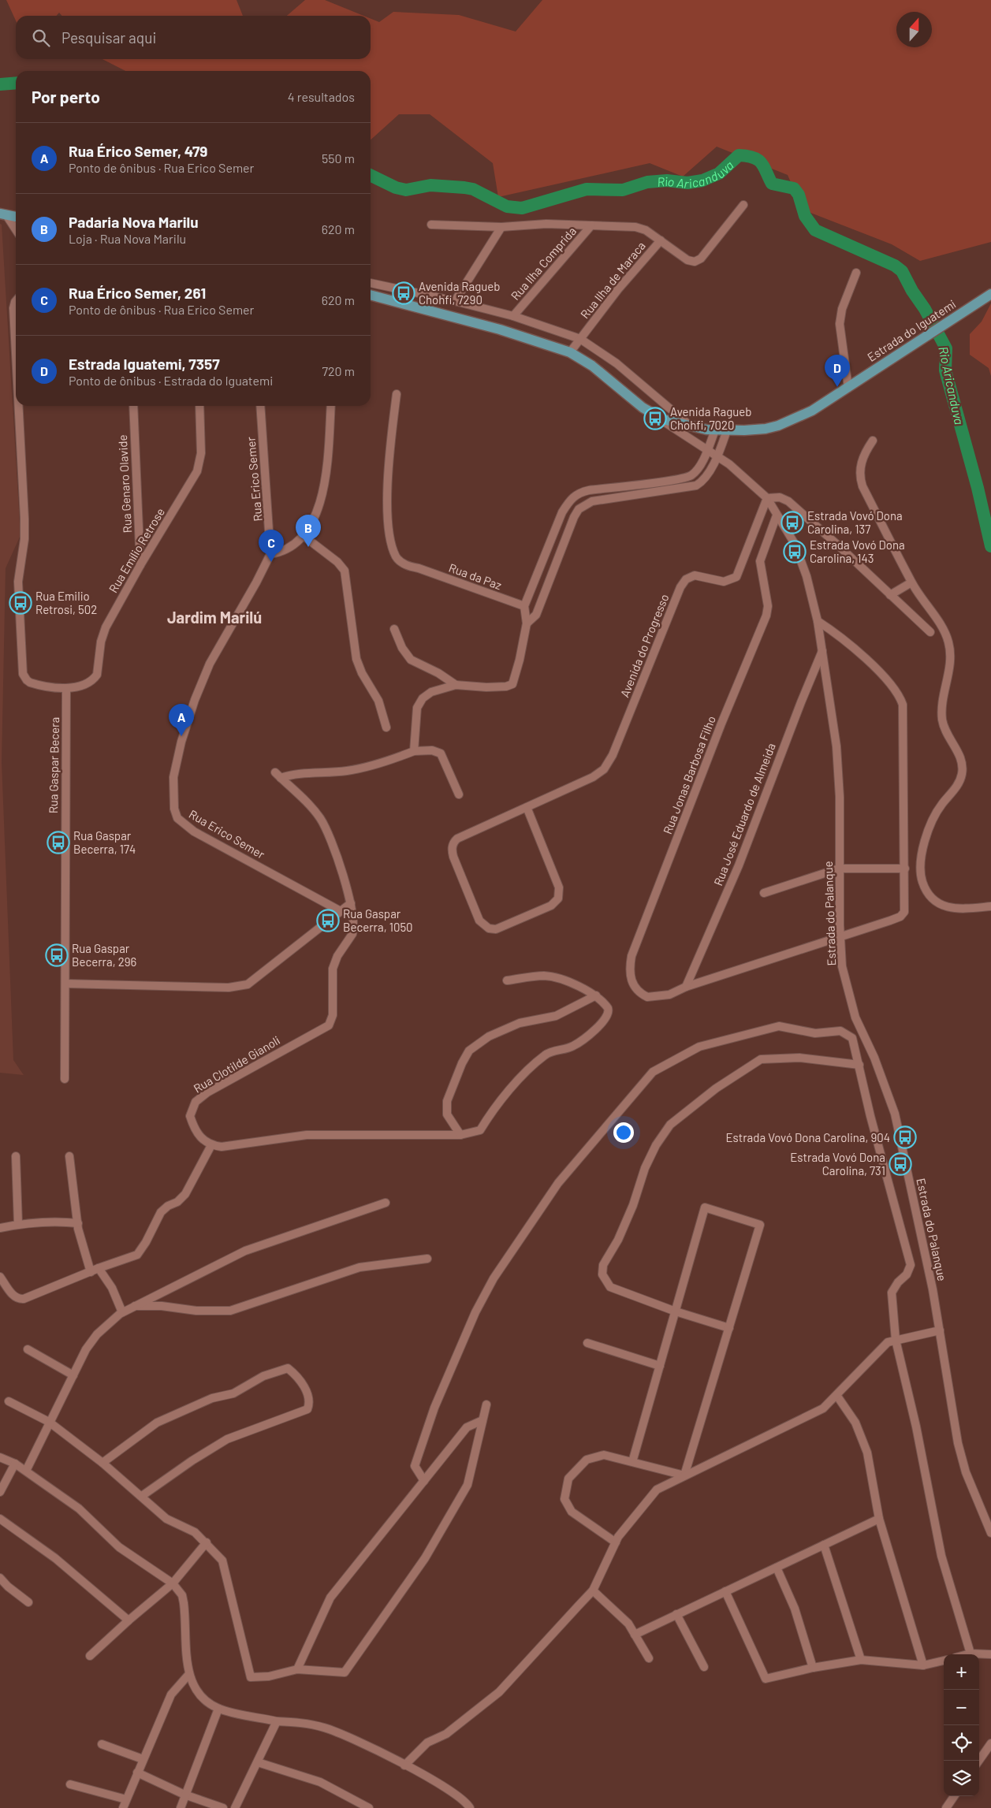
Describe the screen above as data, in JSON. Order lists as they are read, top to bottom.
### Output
{
  "streets": {
    "main road": ["Estrada do Iguatemi"],
    "street": [
      "Rua Ilha Comprida",
      "Rua Ilha de Maraca",
      "Rua Erico Semer",
      "Rua Genaro Olavide",
      "Rua Emílio Retrose",
      "Rua da Paz",
      "Avenida do Progresso",
      "Rua Gaspar Becera",
      "Rua Jonas Barbosa Filho",
      "Rua José Eduardo de Almeida",
      "Estrada do Palanque",
      "Rua Clotilde Gianoli"
    ]
  },
  "crossings": [
    ["Rua Ilha de Maraca", "Estrada do Iguatemi"],
    ["Estrada do Iguatemi", "Estrada do Palanque"],
    ["Rua Genaro Olavide", "Rua Emílio Retrose"],
    ["Rua Emílio Retrose", "Rua Gaspar Becera"],
    ["Avenida do Progresso", "Estrada do Palanque"],
    ["Rua Jonas Barbosa Filho", "Rua José Eduardo de Almeida"],
    ["Rua Jonas Barbosa Filho", "Estrada do Palanque"],
    ["Rua José Eduardo de Almeida", "Estrada do Palanque"]
  ],
  "districts": ["Jardim Marilú"],
  "water": ["Rio Aricanduva"],
  "places": {
    "bus stop": [
      "Avenida Ragueb Chohfi, 7290",
      "Avenida Ragueb Chohfi, 7020",
      "Estrada Vovó Dona Carolina, 137",
      "Estrada Vovó Dona Carolina, 143",
      "Rua Emilio Retrosi, 502",
      "Rua Gaspar Becerra, 174",
      "Rua Gaspar Becerra, 1050",
      "Rua Gaspar Becerra, 296",
      "Estrada Vovó Dona Carolina, 904",
      "Estrada Vovó Dona Carolina, 731"
    ]
  },
  "north": "top",
  "page": {
    "search": "Pesquisar aqui",
    "heading": ["Por perto", "4 resultados"],
    "list": [
      {
        "mark": "A",
        "name": "Rua Érico Semer, 479",
        "note": "Ponto de ônibus · Rua Erico Semer",
        "value": "550 m"
      },
      {
        "mark": "B",
        "name": "Padaria Nova Marilu",
        "note": "Loja · Rua Nova Marilu",
        "value": "620 m"
      },
      {
        "mark": "C",
        "name": "Rua Érico Semer, 261",
        "note": "Ponto de ônibus · Rua Erico Semer",
        "value": "620 m"
      },
      {
        "mark": "D",
        "name": "Estrada Iguatemi, 7357",
        "note": "Ponto de ônibus · Estrada do Iguatemi",
        "value": "720 m"
      }
    ],
    "pins": [
      "D",
      "B",
      "C",
      "A"
    ],
    "map_buttons": ["+", "−"]
  }
}
